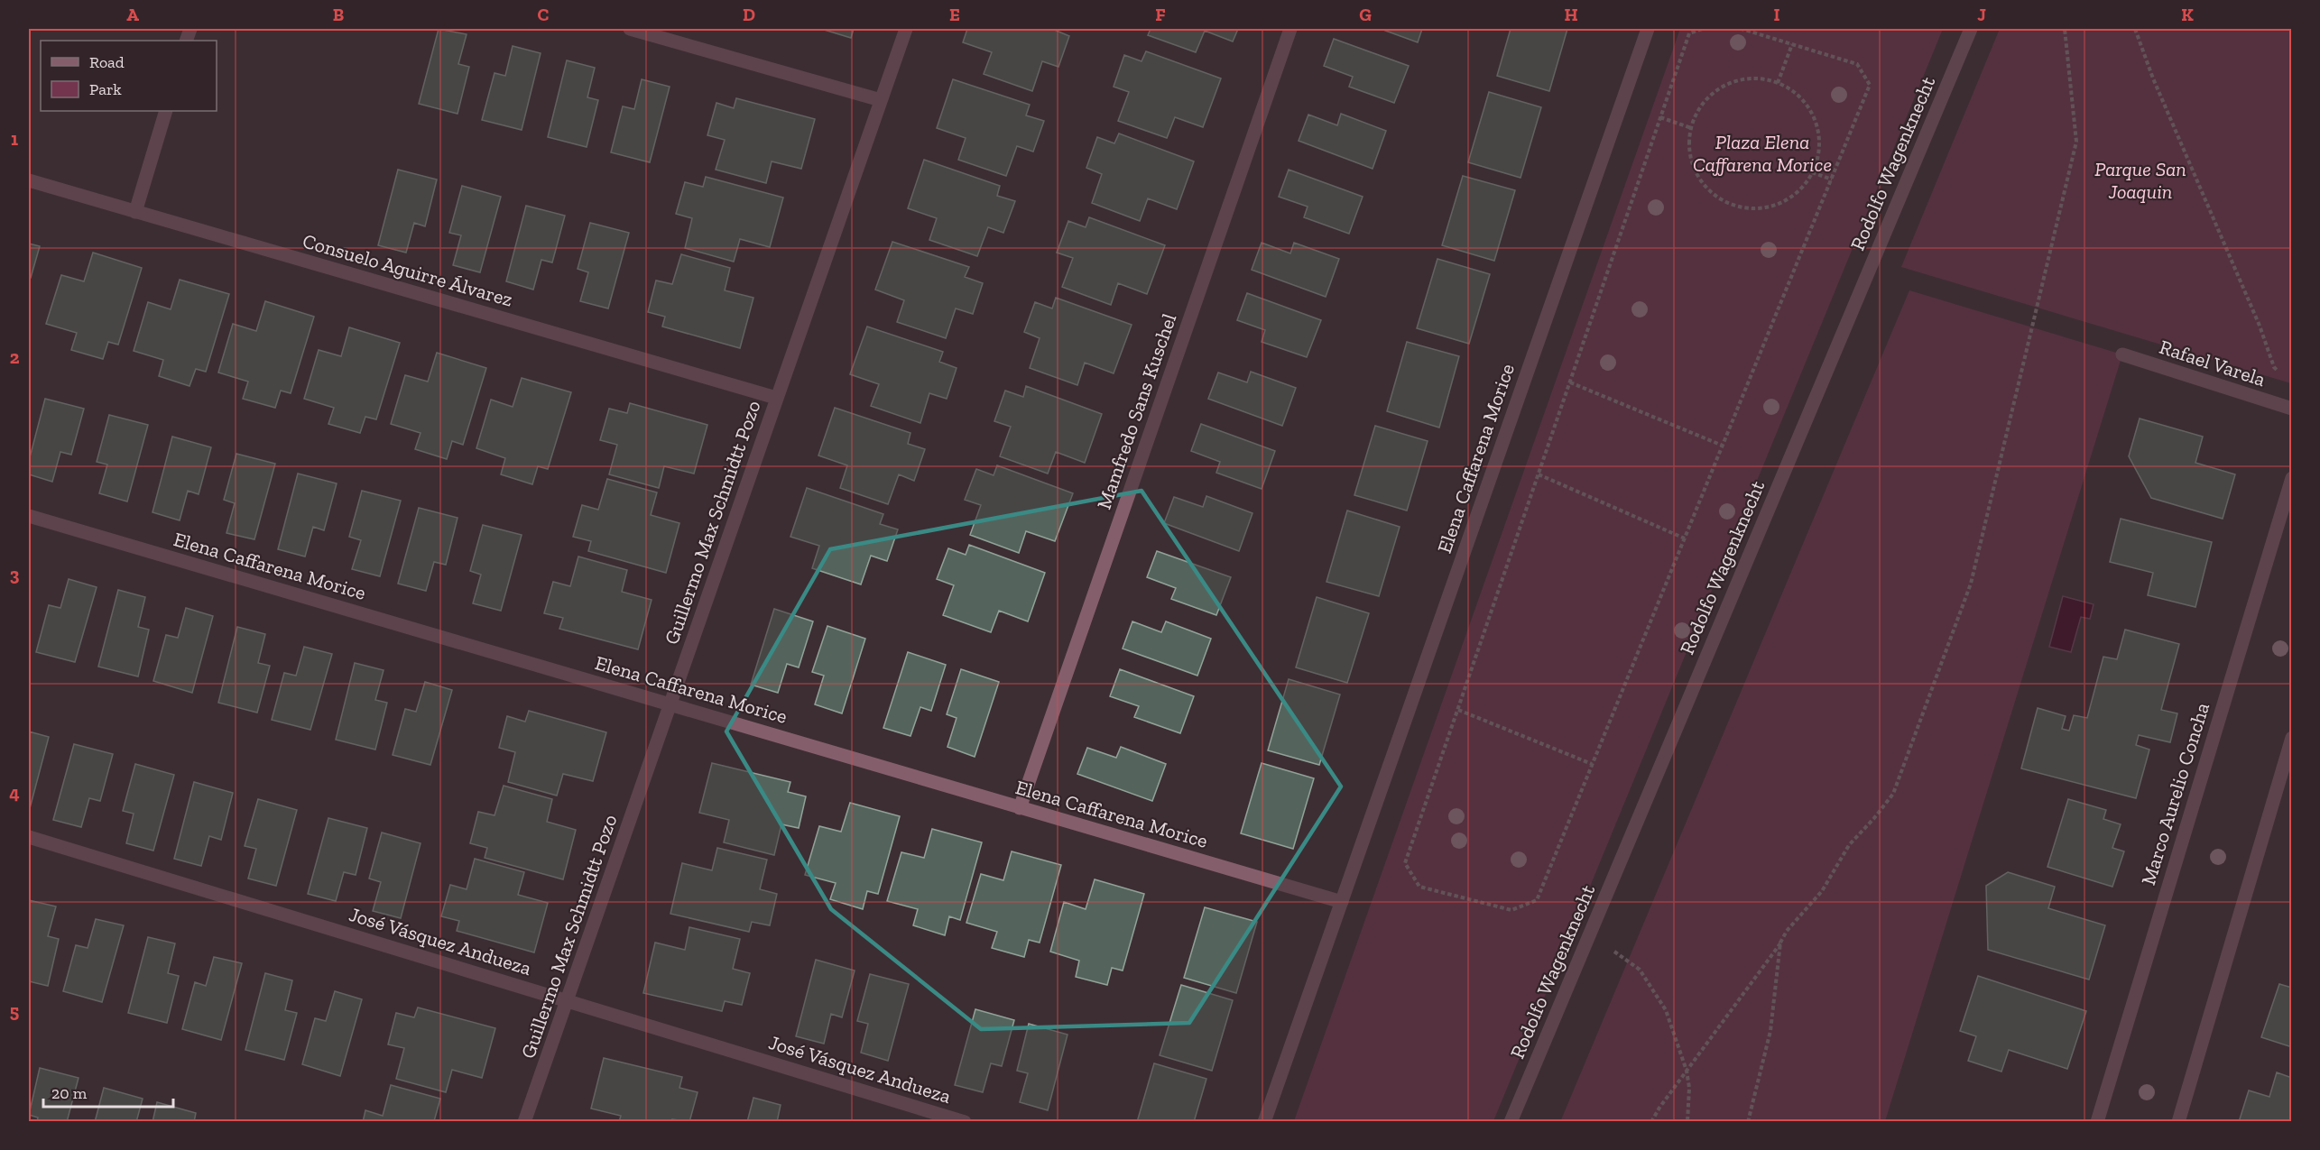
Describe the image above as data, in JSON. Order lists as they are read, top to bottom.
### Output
{
  "streets": {
    "street": [
      "Rodolfo Wagenknecht",
      "Consuelo Aguirre Álvarez",
      "Rafael Varela",
      "Mamfredo Sans Kuschel",
      "Elena Caffarena Morice",
      "Guillermo Max Schmidtt Pozo",
      "Marco Aurelio Concha",
      "José Vásquez Andueza"
    ]
  },
  "crossings": [
    ["Consuelo Aguirre Álvarez", "Guillermo Max Schmidtt Pozo"],
    ["Mamfredo Sans Kuschel", "Elena Caffarena Morice"],
    ["Elena Caffarena Morice", "Guillermo Max Schmidtt Pozo"],
    ["Guillermo Max Schmidtt Pozo", "José Vásquez Andueza"]
  ],
  "parks": ["Plaza Elena Caffarena Morice", "Parque San Joaquin"],
  "legend": ["Road", "Park"],
  "scale_bar": "20 m",
  "grid": {
    "columns": [
      "A",
      "B",
      "C",
      "D",
      "E",
      "F",
      "G",
      "H",
      "I",
      "J",
      "K"
    ],
    "rows": [
      "1",
      "2",
      "3",
      "4",
      "5"
    ]
  }
}
